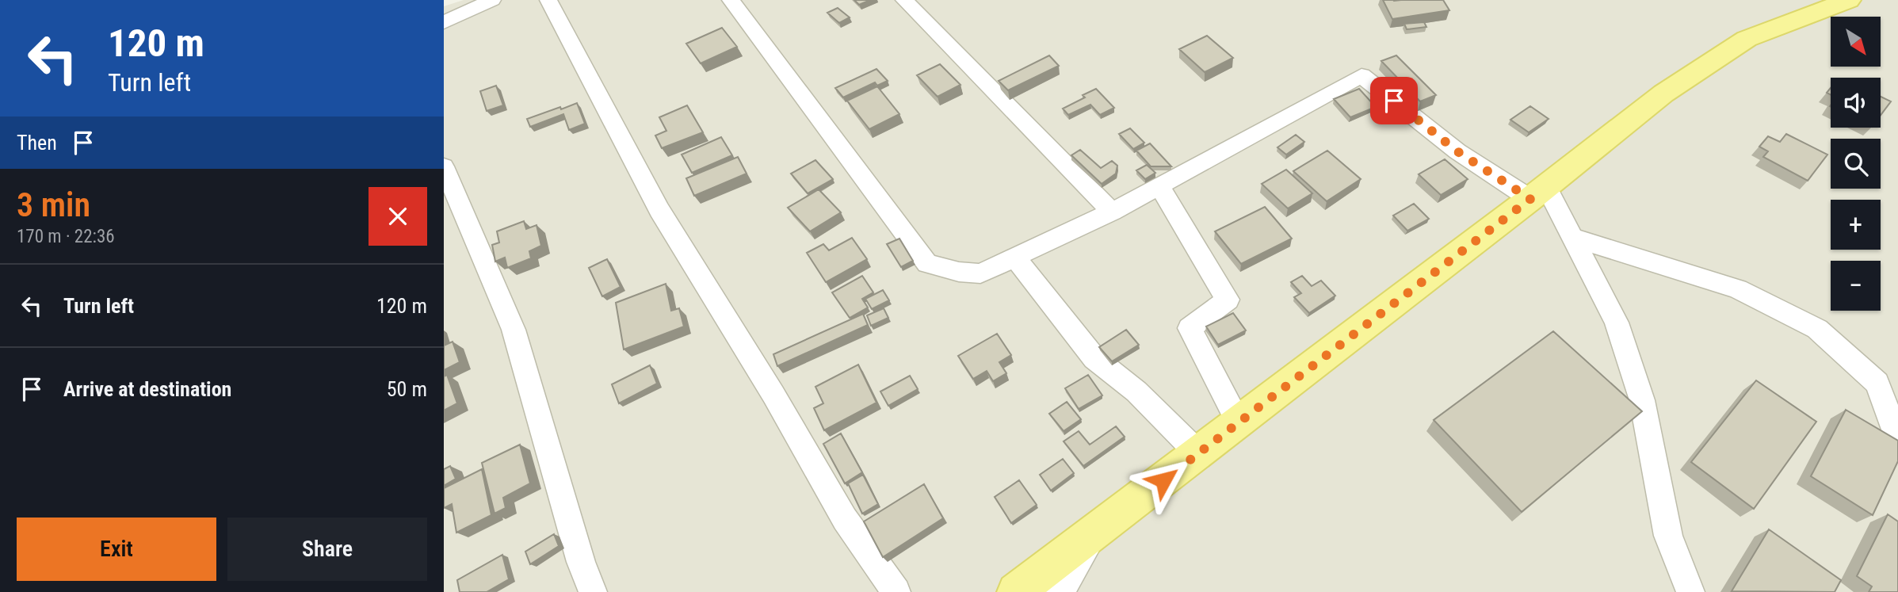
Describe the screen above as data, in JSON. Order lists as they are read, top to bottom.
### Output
{
  "north": "bottom right",
  "page": {
    "turn": ["120 m", "Turn left"],
    "map_buttons": ["+", "−"],
    "then": "Then",
    "heading": ["3 min", "170 m · 22:36"],
    "list": [
      {
        "name": "Turn left",
        "value": "120 m"
      },
      {
        "name": "Arrive at destination",
        "value": "50 m"
      }
    ],
    "buttons": ["Exit", "Share"]
  }
}
